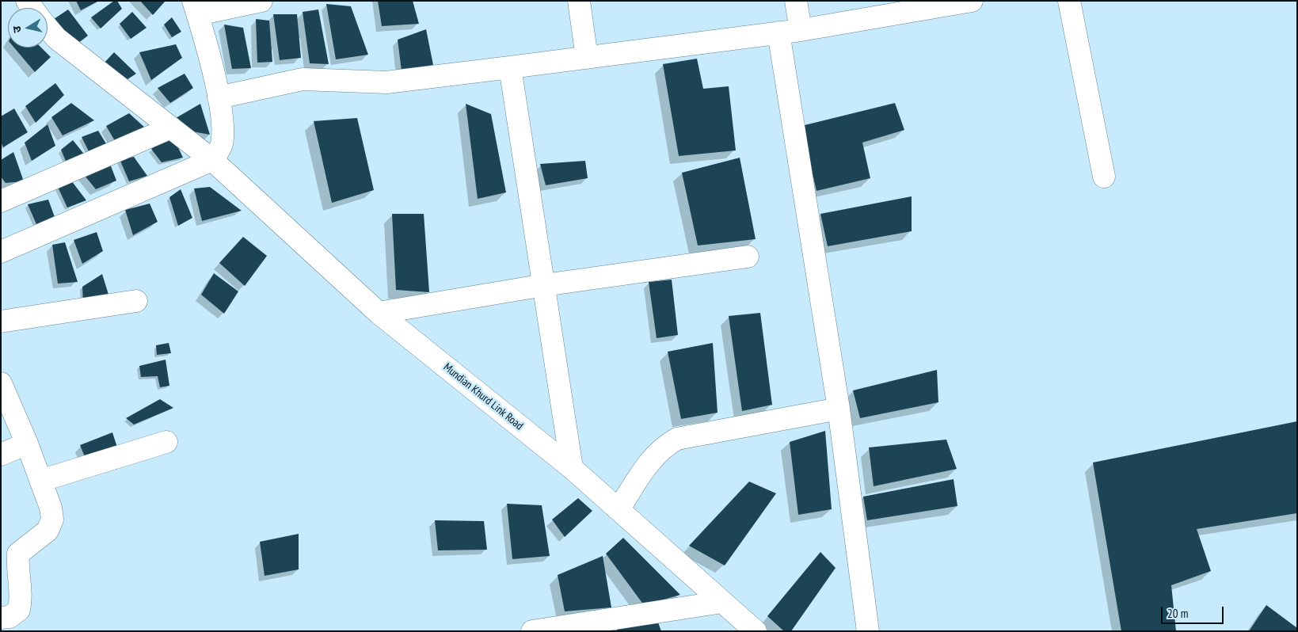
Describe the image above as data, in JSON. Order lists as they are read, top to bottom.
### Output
{
  "streets": {
    "street": ["Mundian Khurd Link Road"]
  },
  "scale_bar": "20 m",
  "north": "left"
}
